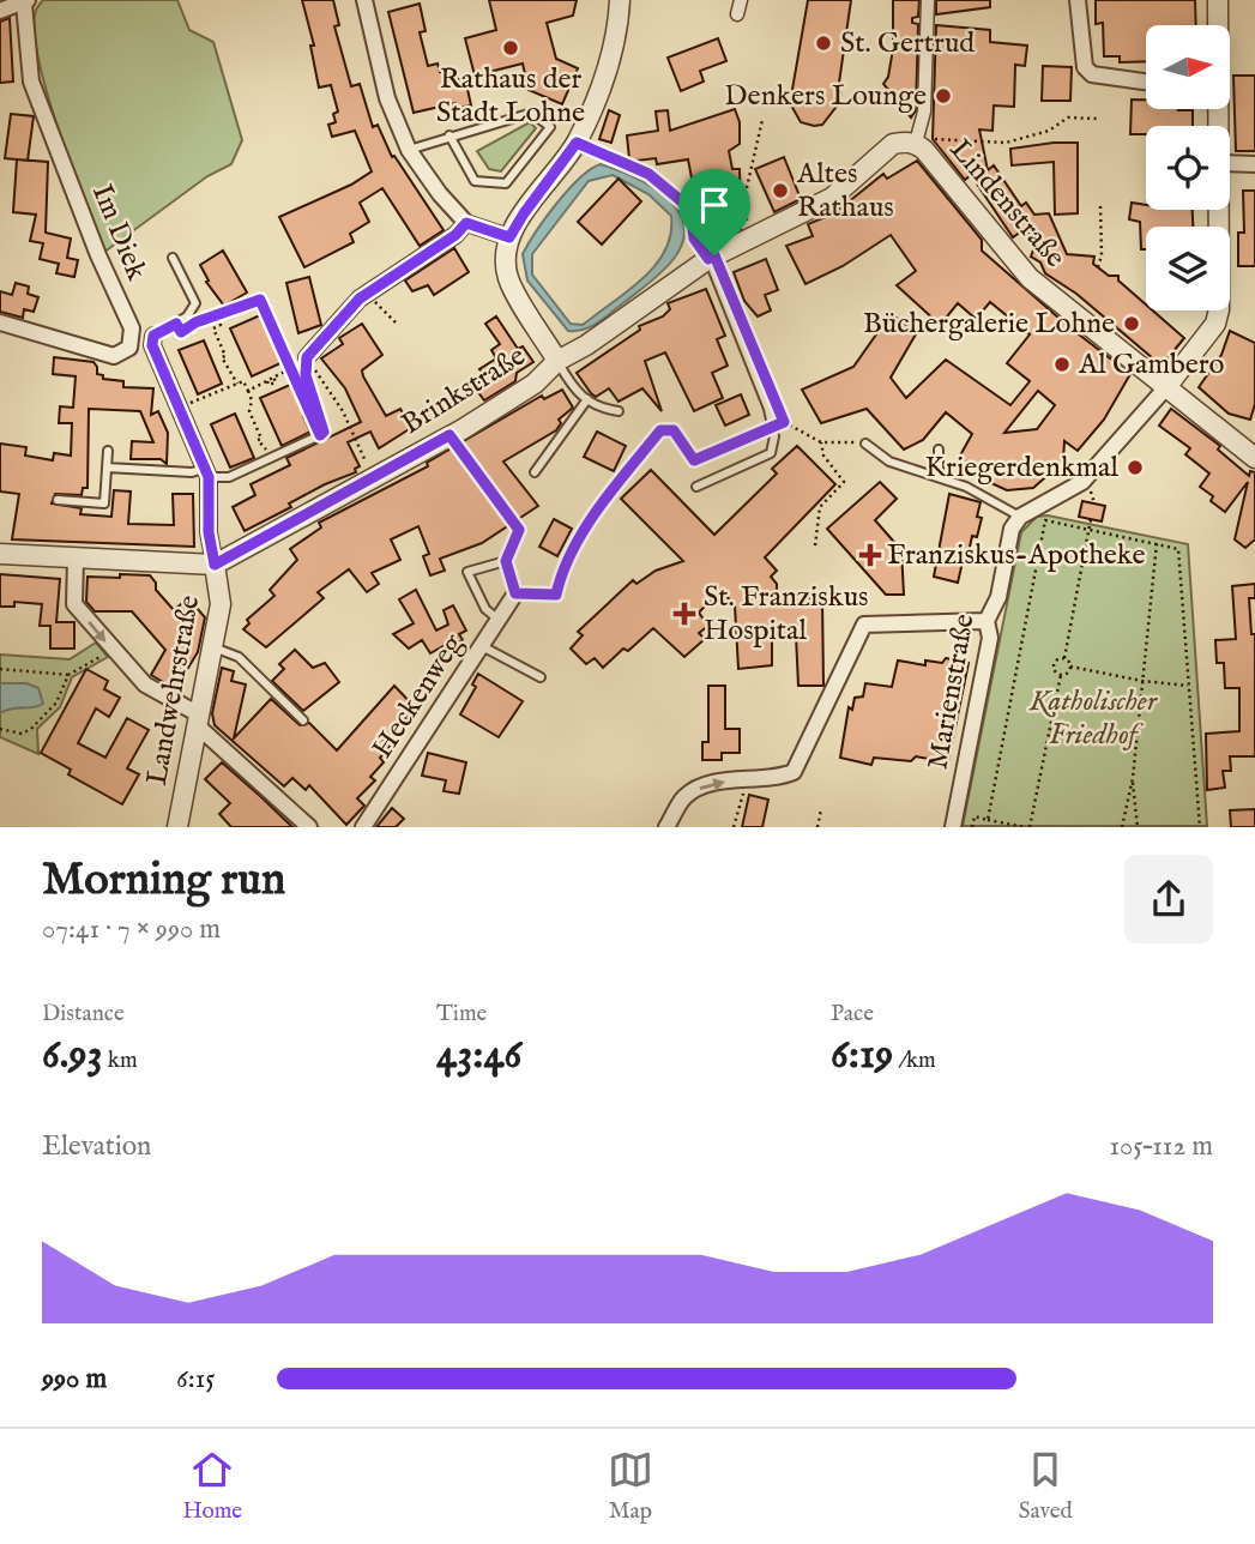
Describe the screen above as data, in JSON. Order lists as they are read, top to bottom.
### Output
{
  "streets": {
    "street": [
      "Lindenstraße",
      "Im Diek",
      "Brinkstraße",
      "Landwehrstraße",
      "Marienstraße",
      "Heckenweg"
    ]
  },
  "crossings": [
    ["Lindenstraße", "Brinkstraße"],
    ["Brinkstraße", "Landwehrstraße"]
  ],
  "parks": ["Katholischer Friedhof"],
  "places": {
    "other": [
      "St. Gertrud",
      "Rathaus der Stadt Lohne",
      "Denkers Lounge",
      "Altes Rathaus",
      "Büchergalerie Lohne",
      "Al Gambero",
      "Kriegerdenkmal"
    ],
    "health": ["Franziskus-Apotheke", "St. Franziskus Hospital"]
  },
  "north": "right",
  "page": {
    "heading": ["Morning run", "07:41 · 7 × 990 m"],
    "stats": [
      ["Distance", "6.93 km"],
      ["Time", "43:46"],
      ["Pace", "6:19 /km"]
    ],
    "chart": ["Elevation", "105–112 m"],
    "list": [
      {
        "name": "990 m",
        "note": "6:15"
      }
    ],
    "tabs": ["Home", "Map", "Saved"]
  }
}
